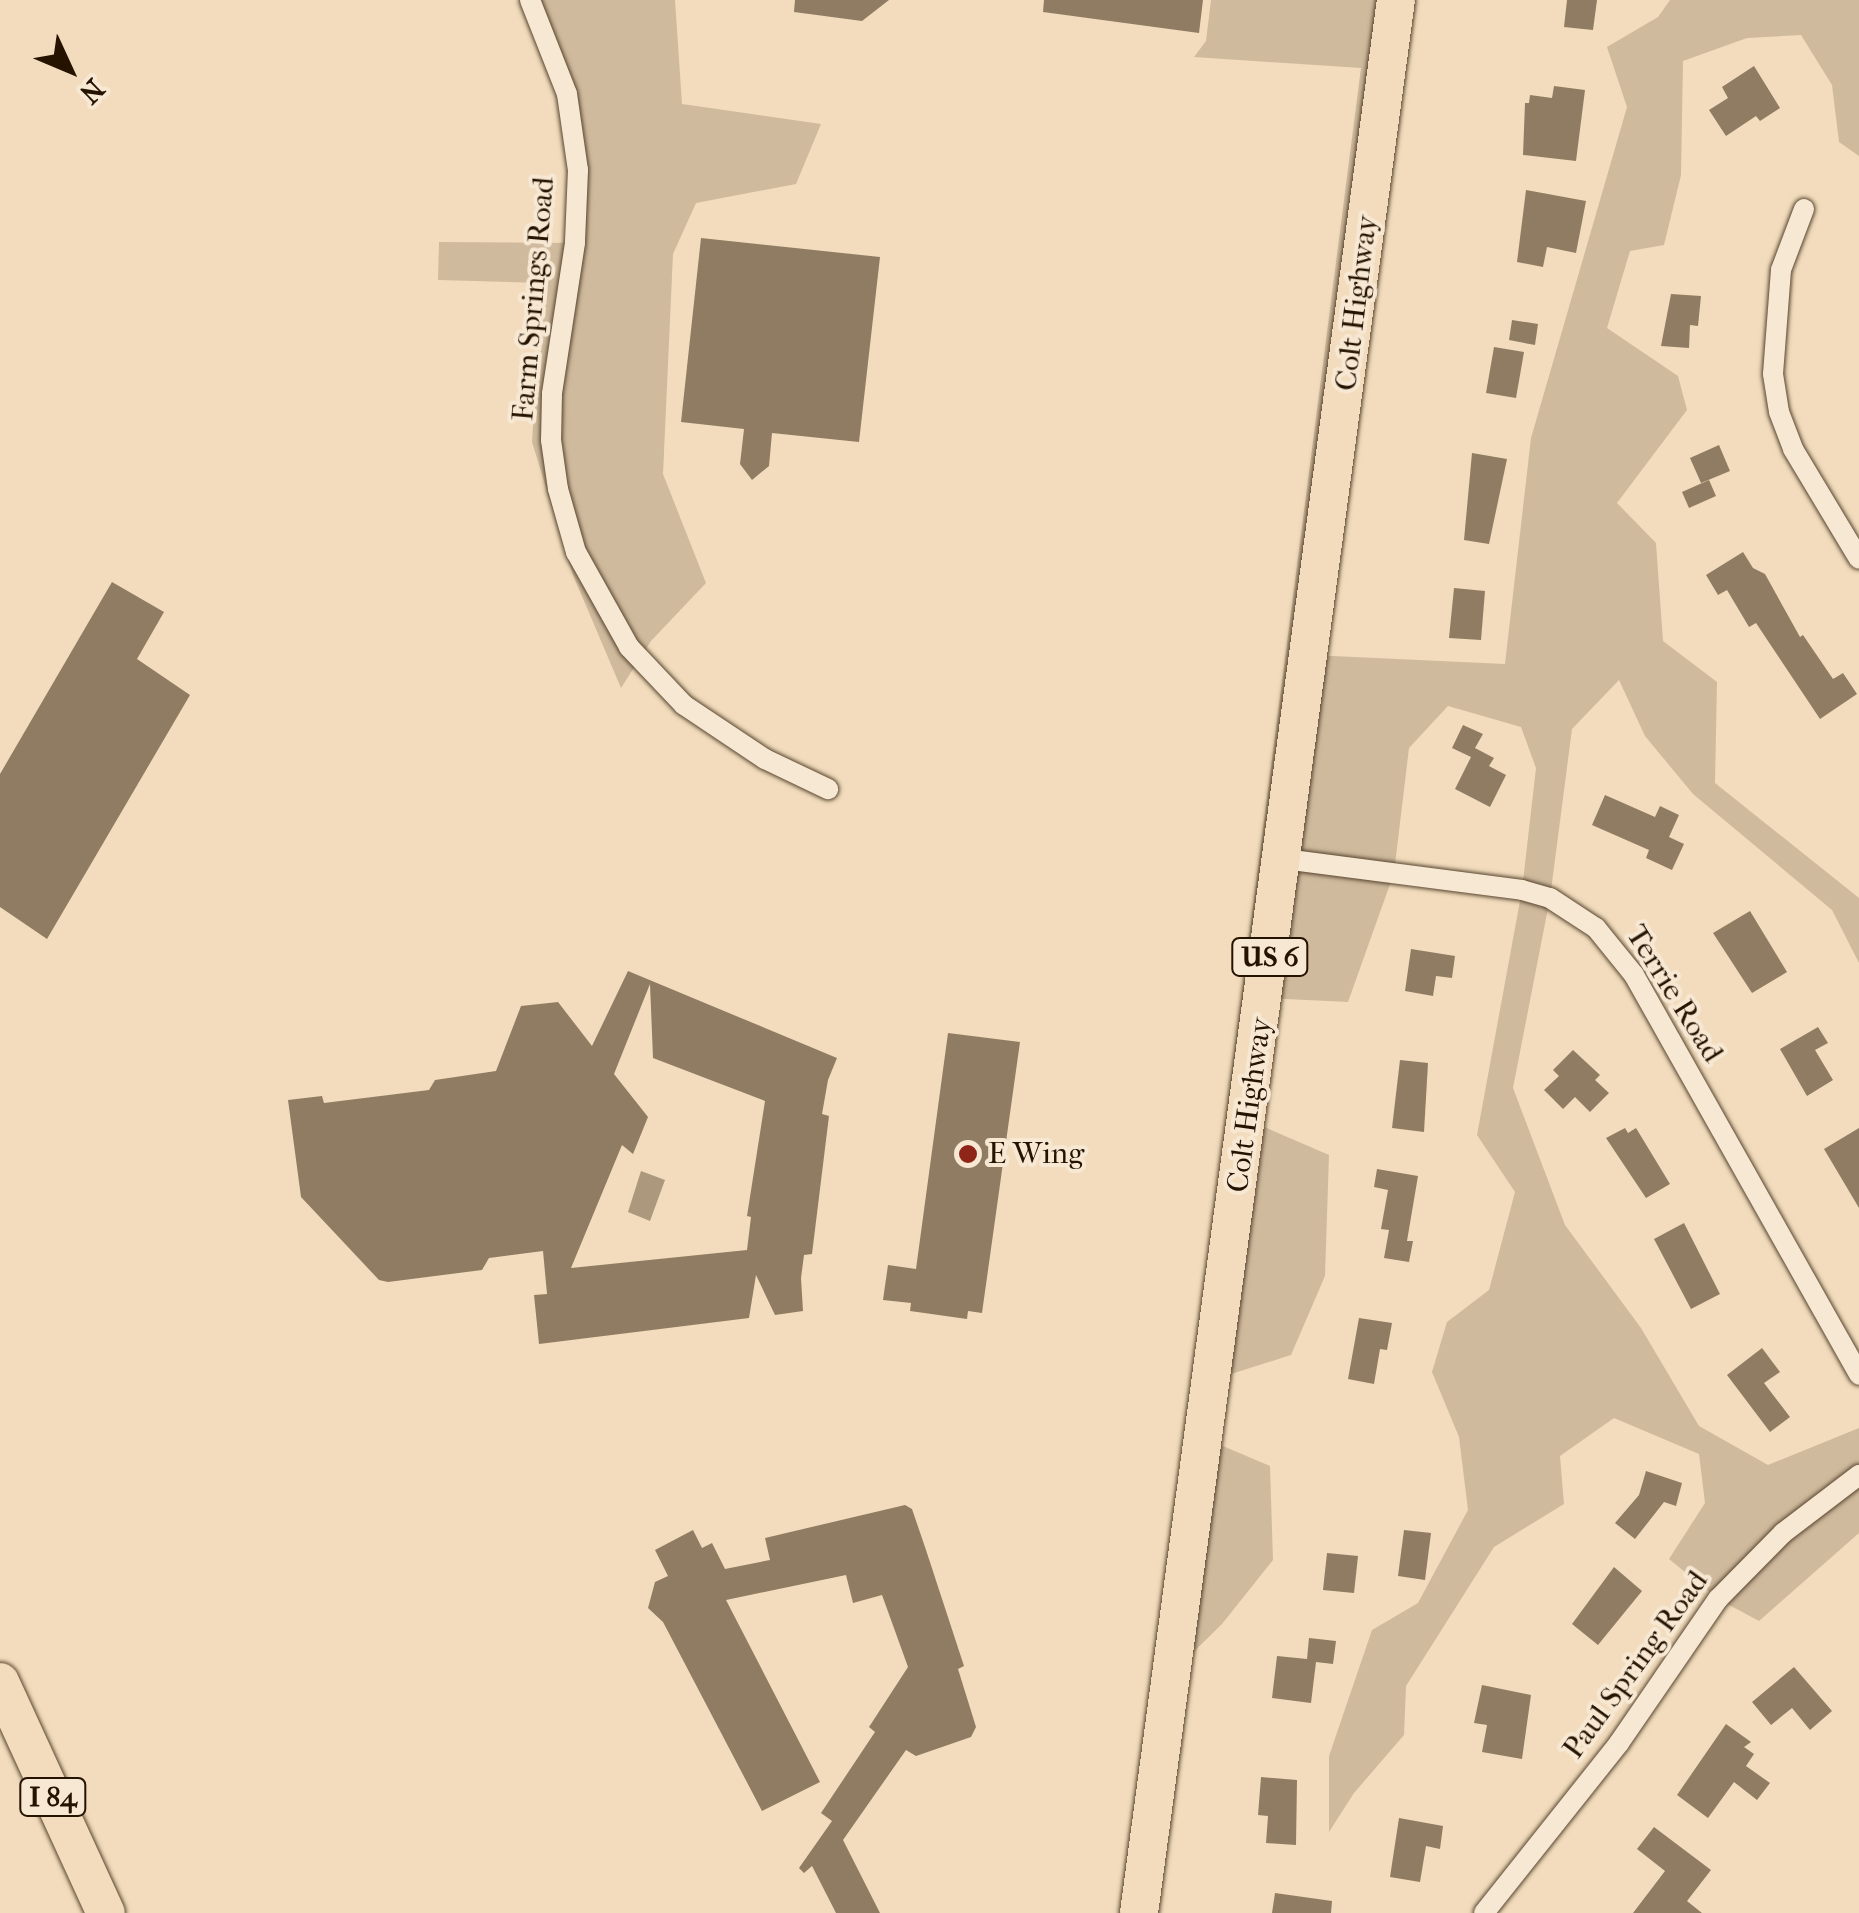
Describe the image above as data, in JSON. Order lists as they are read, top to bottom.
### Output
{
  "streets": {
    "highway": ["Colt Highway", "US 6", "I 84"],
    "street": ["Farm Springs Road", "Terrie Road", "Paul Spring Road"]
  },
  "crossings": [
    ["Colt Highway", "Terrie Road"]
  ],
  "places": ["E Wing"],
  "north": "bottom right"
}
